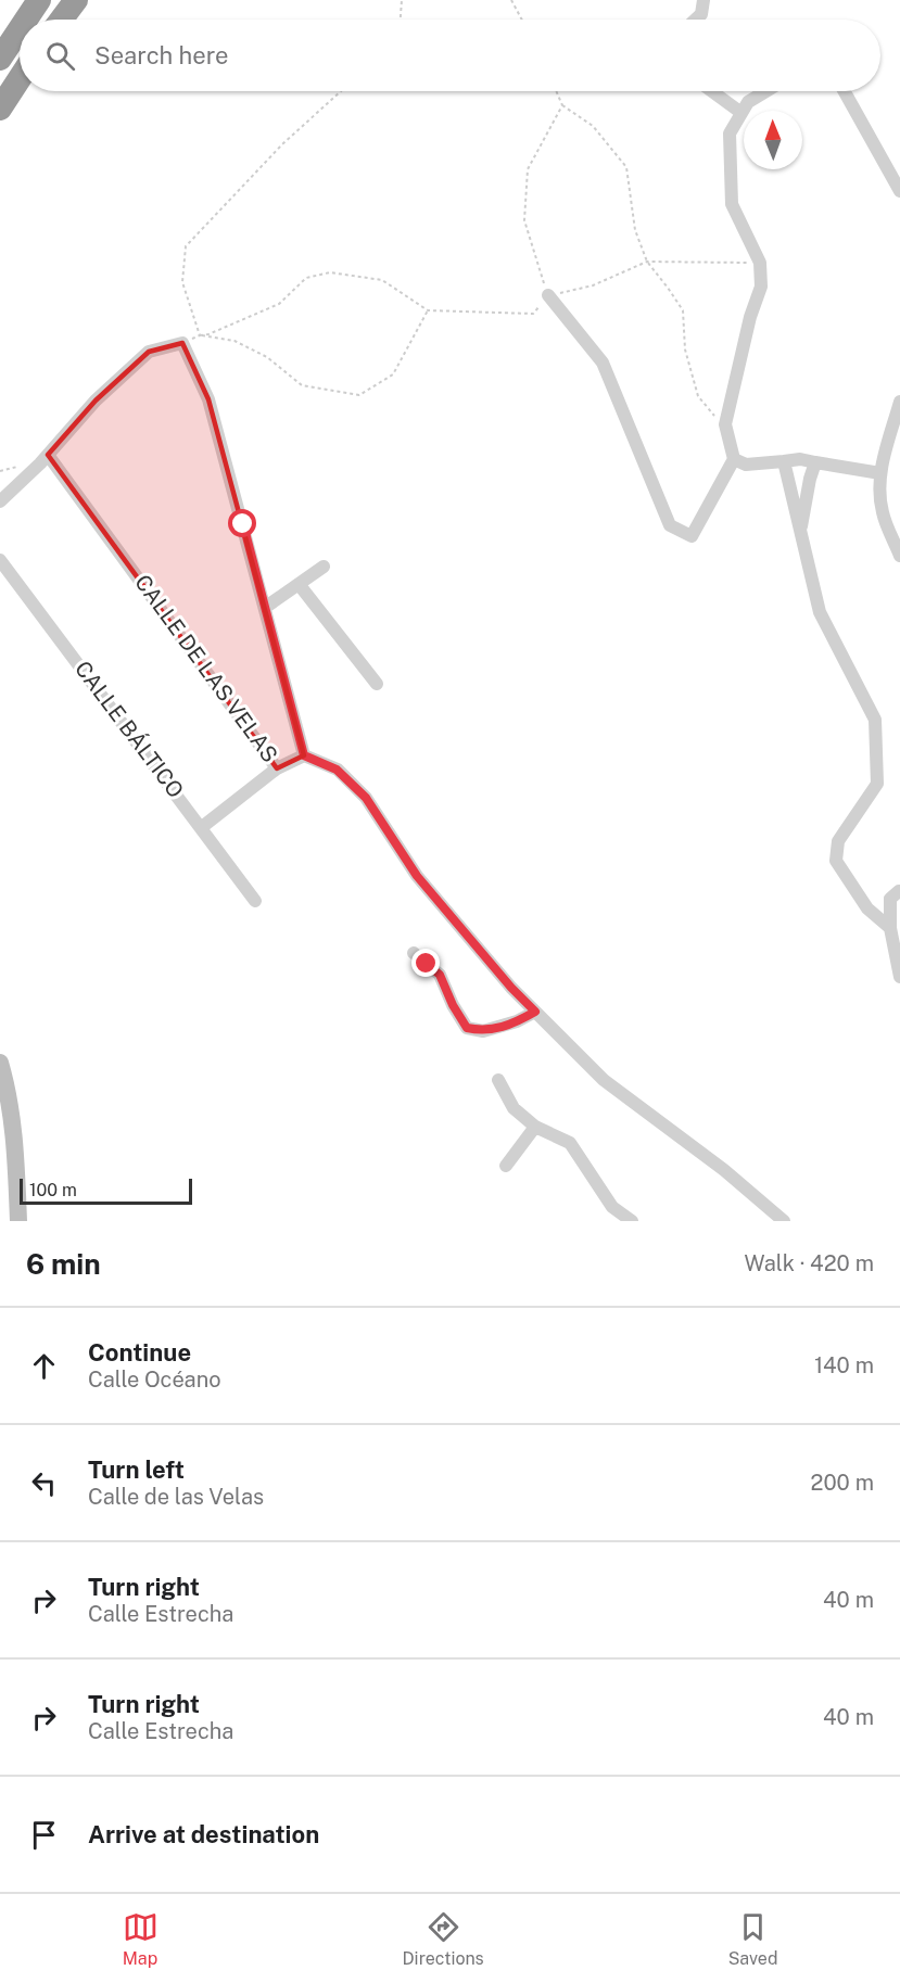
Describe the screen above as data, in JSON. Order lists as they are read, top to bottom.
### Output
{
  "streets": {
    "street": ["CALLE DE LAS VELAS", "CALLE BÁLTICO"]
  },
  "scale_bar": "100 m",
  "north": "top",
  "page": {
    "search": "Search here",
    "scale": "100 m",
    "heading": ["6 min", "Walk · 420 m"],
    "list": [
      ["Continue", "Calle Océano", "140 m"],
      ["Turn left", "Calle de las Velas", "200 m"],
      ["Turn right", "Calle Estrecha", "40 m"],
      ["Turn right", "Calle Estrecha", "40 m"],
      "Arrive at destination"
    ],
    "nav": ["Map", "Directions", "Saved"]
  }
}
